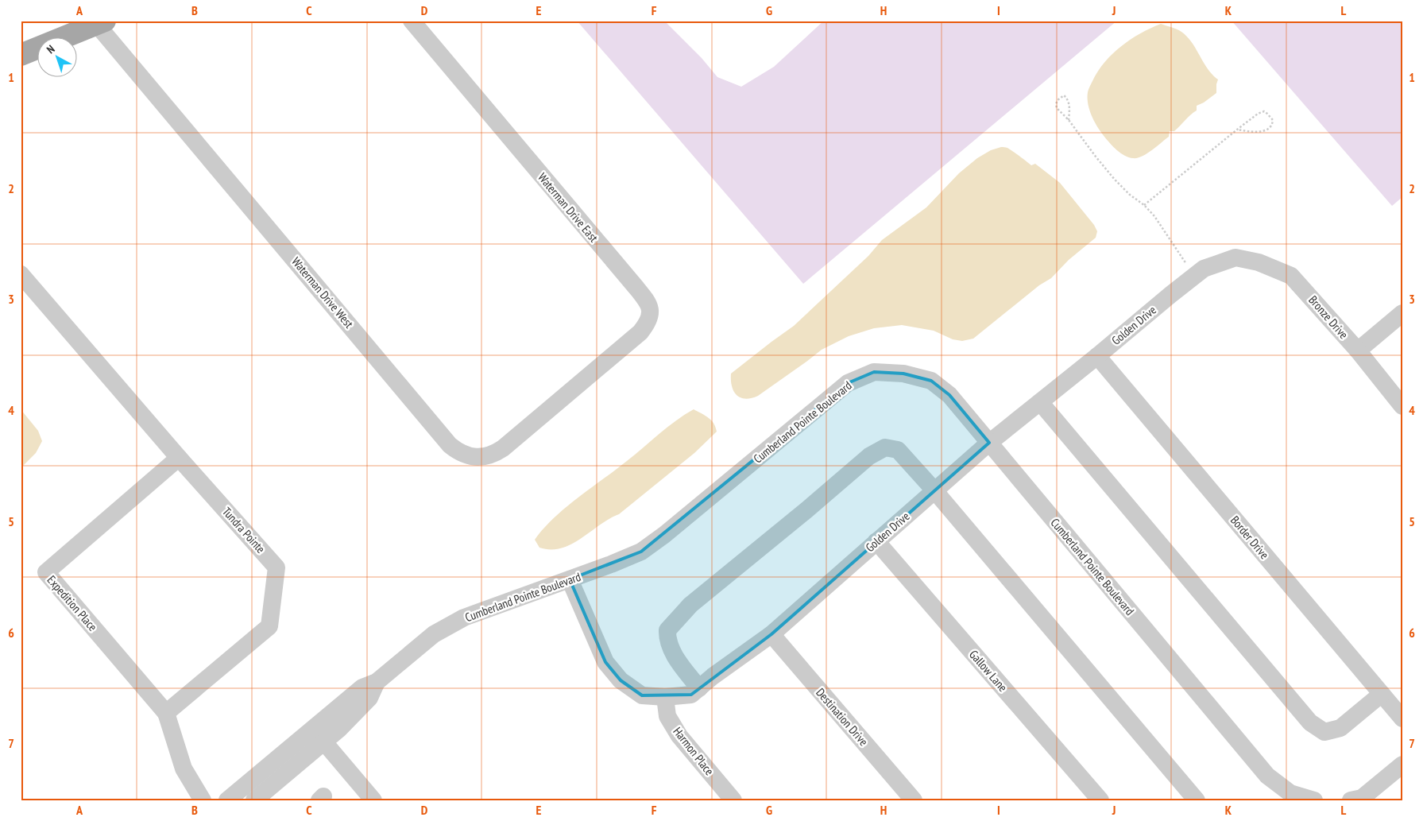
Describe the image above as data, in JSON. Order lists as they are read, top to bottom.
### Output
{
  "streets": {
    "street": [
      "Waterman Drive East",
      "Waterman Drive West",
      "Bronze Drive",
      "Golden Drive",
      "Cumberland Pointe Boulevard",
      "Tundra Pointe",
      "Border Drive",
      "Expedition Place",
      "Gallow Lane",
      "Destination Drive",
      "Harmon Place"
    ]
  },
  "crossings": [
    ["Waterman Drive East", "Waterman Drive West"],
    ["Bronze Drive", "Golden Drive"],
    ["Golden Drive", "Cumberland Pointe Boulevard"],
    ["Golden Drive", "Border Drive"],
    ["Golden Drive", "Gallow Lane"],
    ["Golden Drive", "Destination Drive"],
    ["Golden Drive", "Harmon Place"],
    ["Tundra Pointe", "Expedition Place"]
  ],
  "north": "top left",
  "grid": {
    "columns": [
      "A",
      "B",
      "C",
      "D",
      "E",
      "F",
      "G",
      "H",
      "I",
      "J",
      "K",
      "L"
    ],
    "rows": [
      "1",
      "2",
      "3",
      "4",
      "5",
      "6",
      "7"
    ]
  }
}
